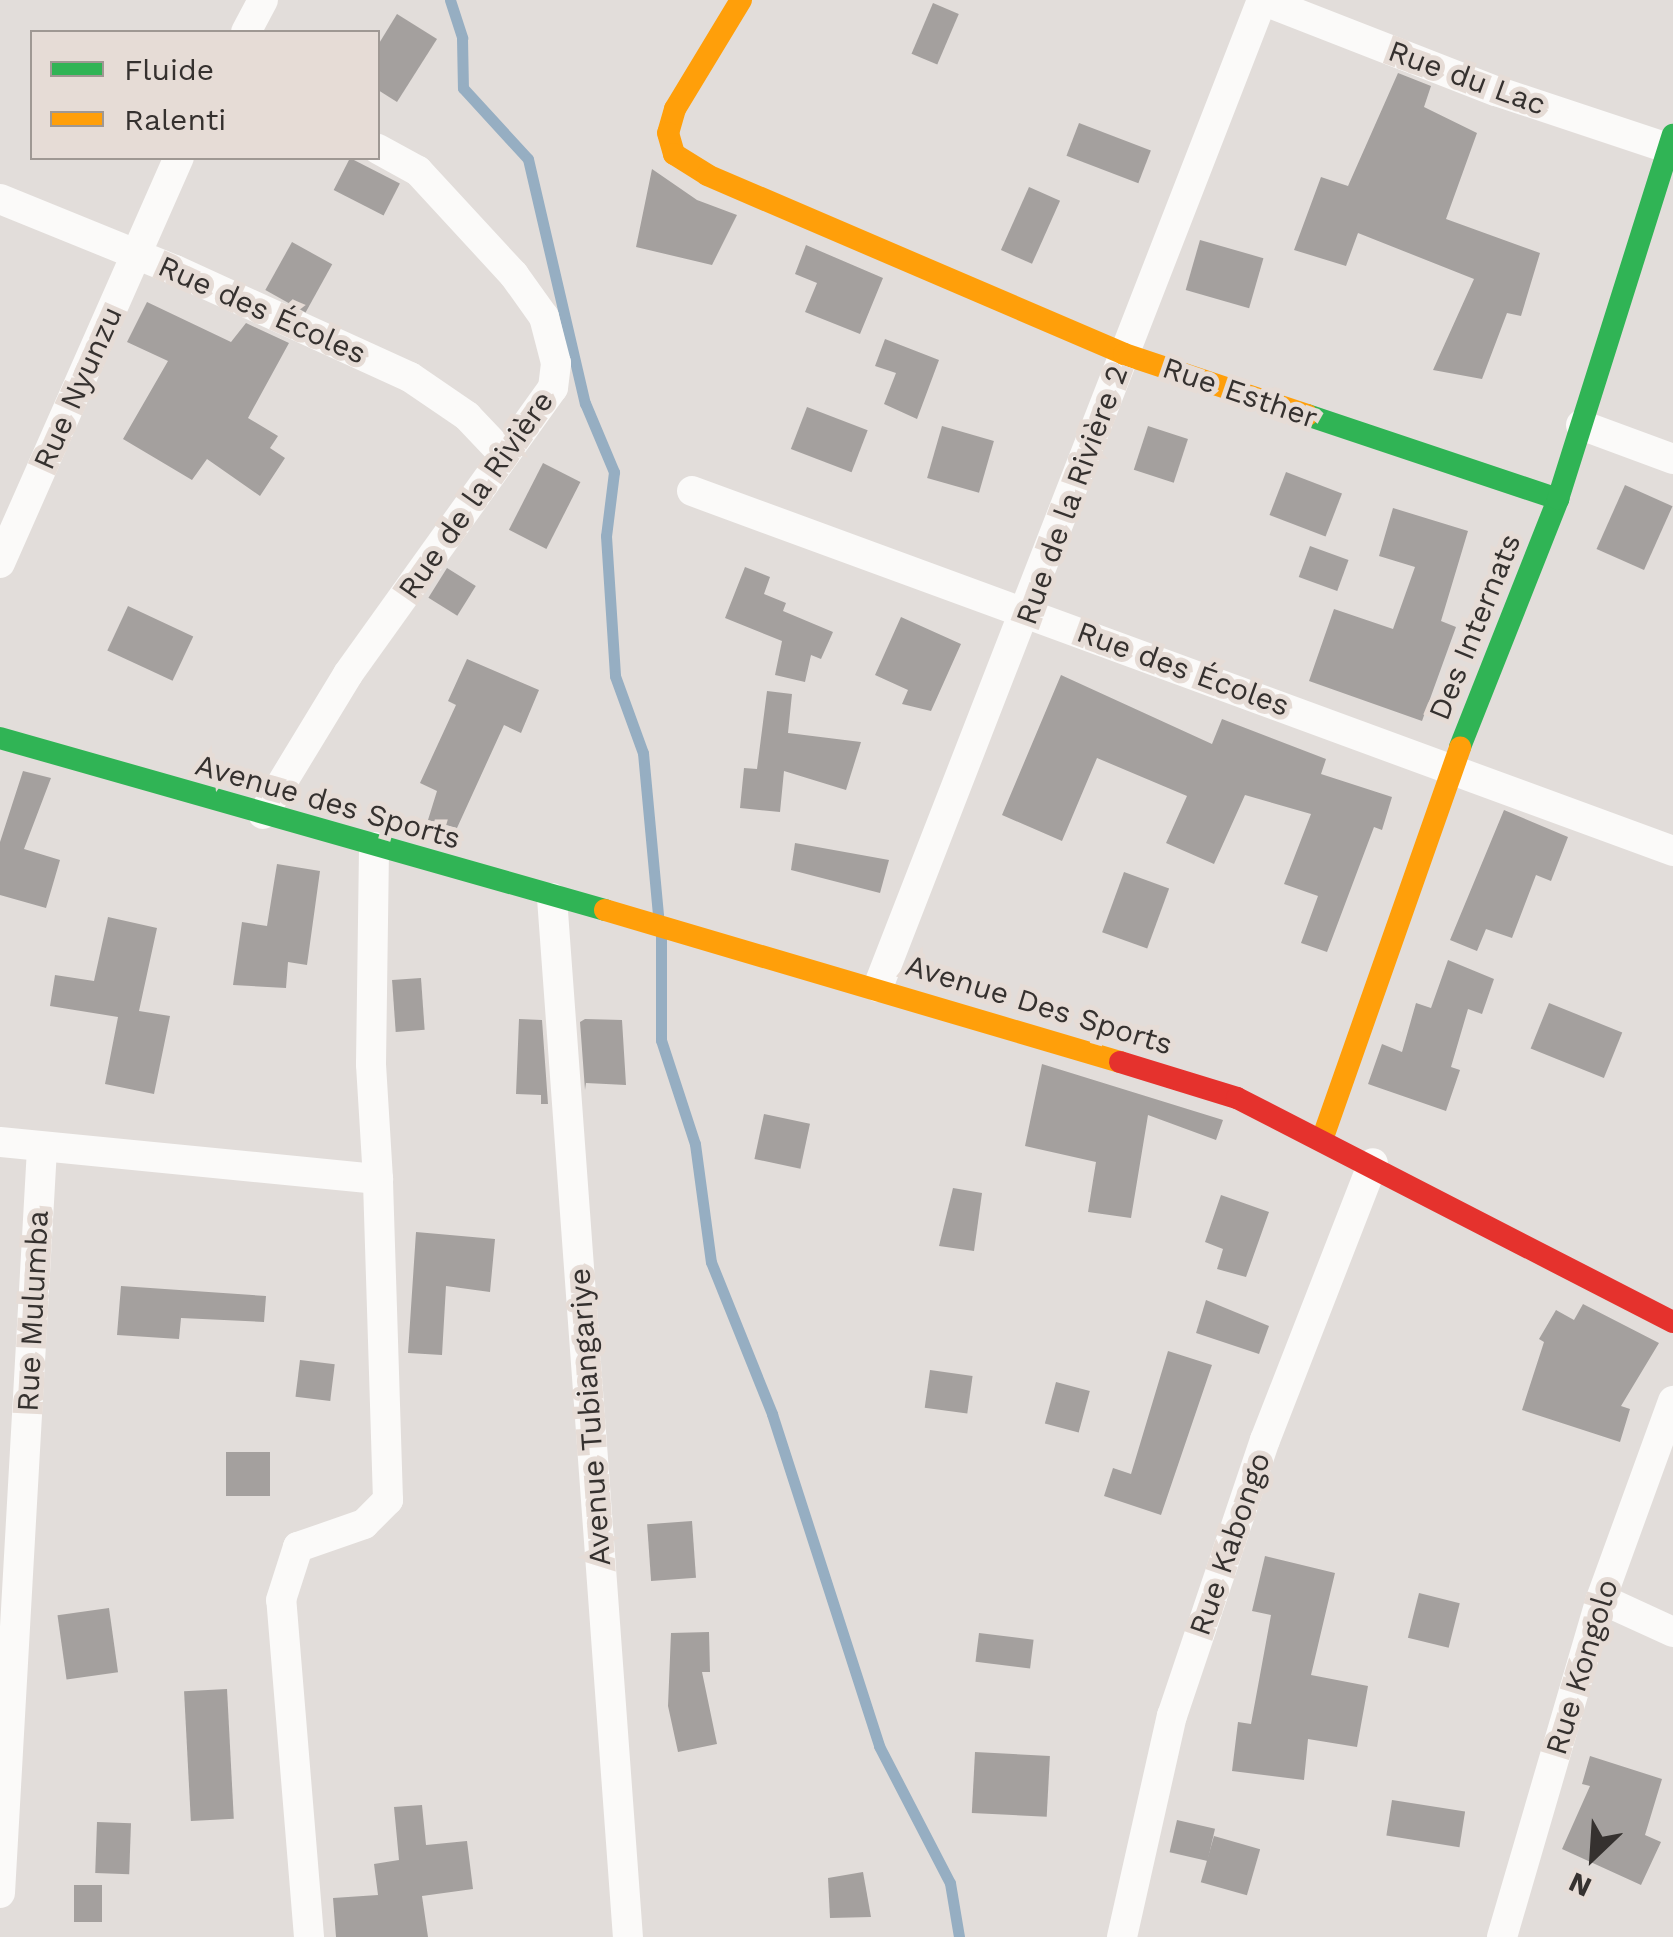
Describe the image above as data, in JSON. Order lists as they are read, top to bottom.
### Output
{
  "streets": {
    "street": [
      "Rue du Lac",
      "Rue des Écoles",
      "Rue Nyunzu",
      "Rue Esther",
      "Rue de la Rivière",
      "Rue de la Rivière 2",
      "Des Internats",
      "Avenue des Sports",
      "Avenue Des Sports",
      "Rue Mulumba",
      "Avenue Tubiangariye",
      "Rue Kabongo",
      "Rue Kongolo"
    ]
  },
  "crossings": [
    ["Rue du Lac", "Rue de la Rivière 2"],
    ["Rue du Lac", "Des Internats"],
    ["Rue des Écoles", "Rue Nyunzu"],
    ["Rue des Écoles", "Rue de la Rivière"],
    ["Rue des Écoles", "Rue de la Rivière 2"],
    ["Rue des Écoles", "Des Internats"],
    ["Rue Esther", "Rue de la Rivière 2"],
    ["Rue Esther", "Des Internats"],
    ["Rue de la Rivière", "Avenue des Sports"],
    ["Rue de la Rivière 2", "Avenue Des Sports"],
    ["Des Internats", "Avenue Des Sports"],
    ["Avenue des Sports", "Avenue Des Sports"],
    ["Avenue des Sports", "Avenue Tubiangariye"],
    ["Avenue Des Sports", "Rue Kabongo"]
  ],
  "legend": ["Fluide", "Ralenti"],
  "north": "bottom left"
}
